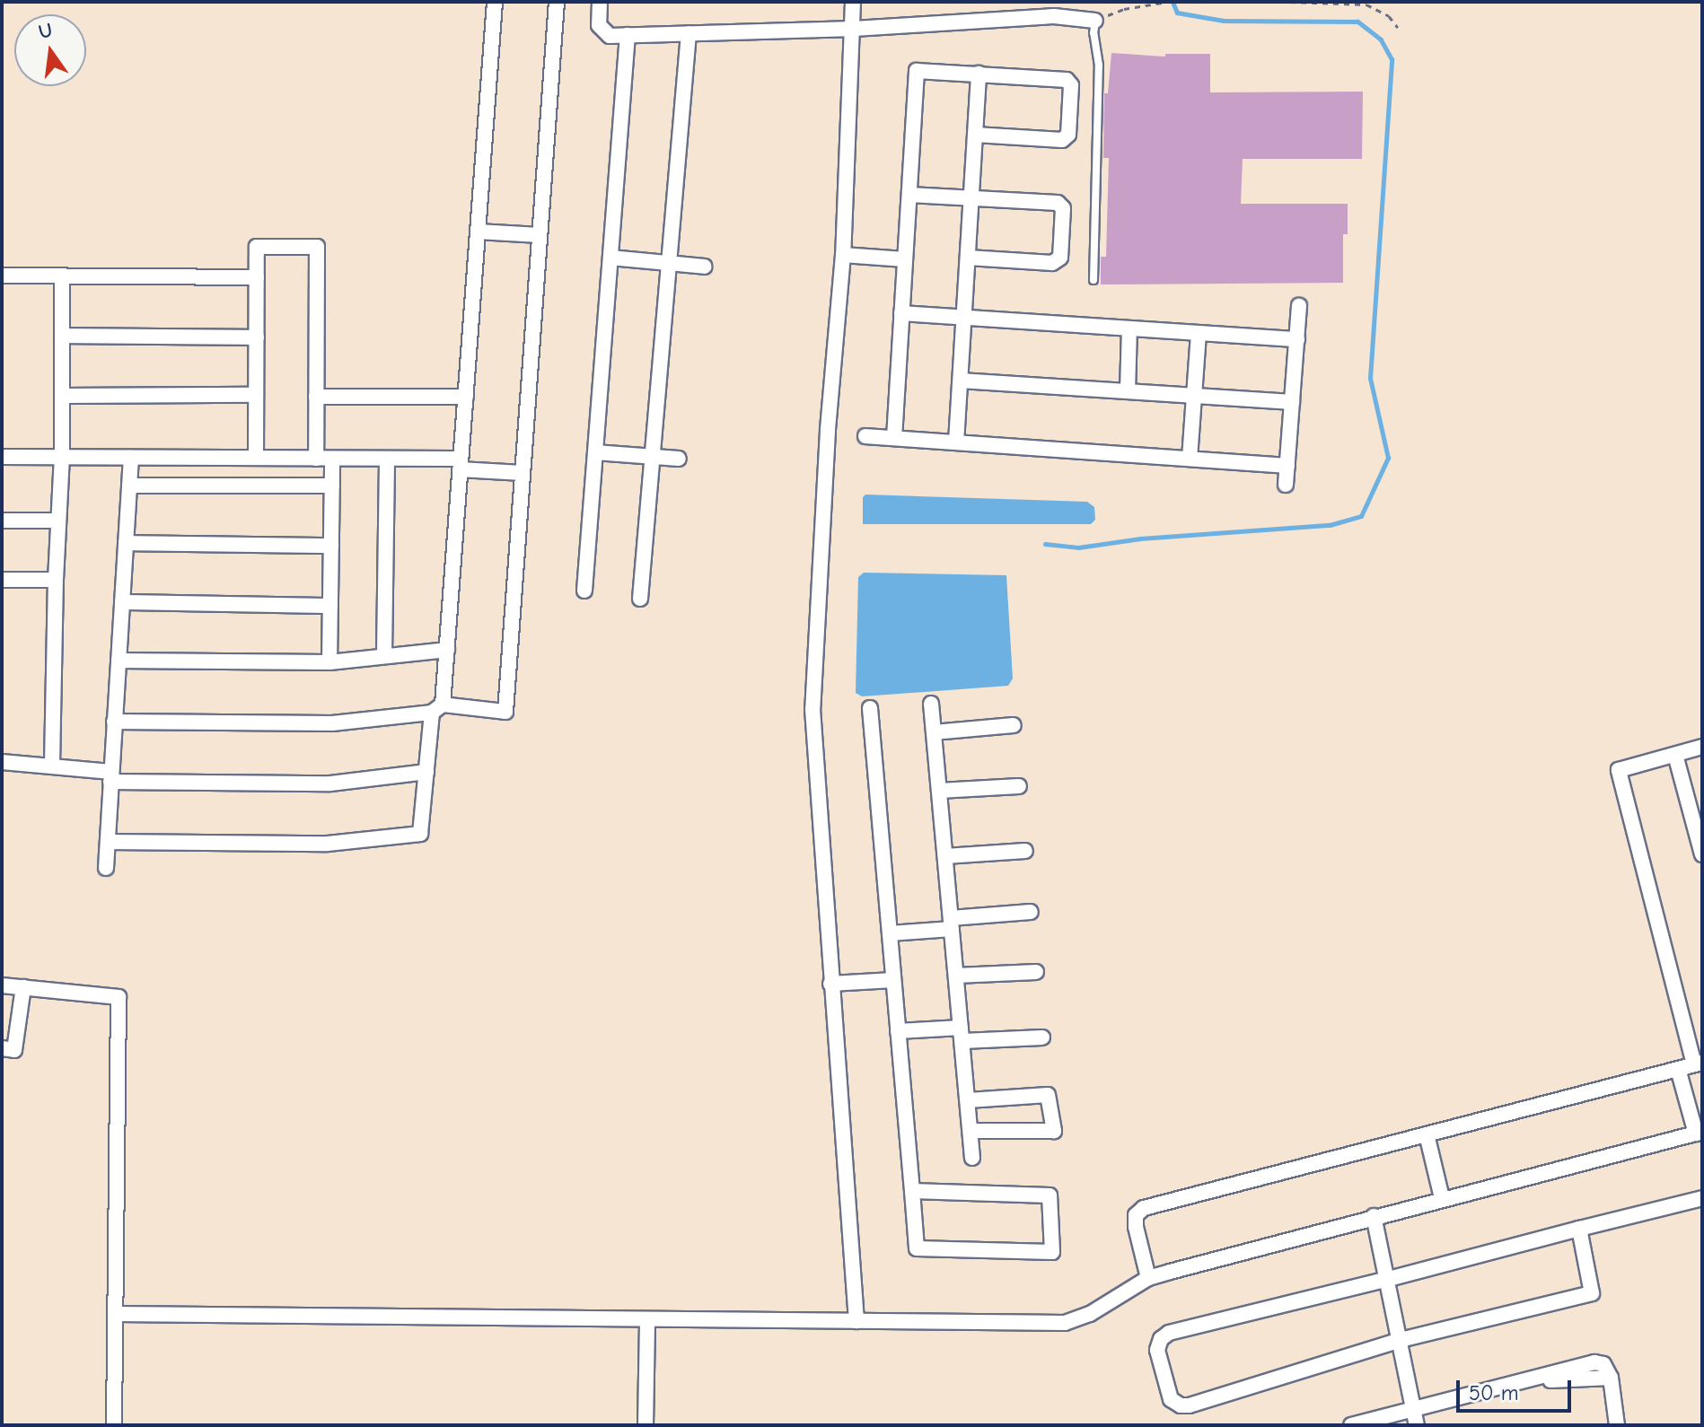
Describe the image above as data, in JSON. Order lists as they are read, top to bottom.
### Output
{
  "scale_bar": "50 m",
  "north": "top"
}
